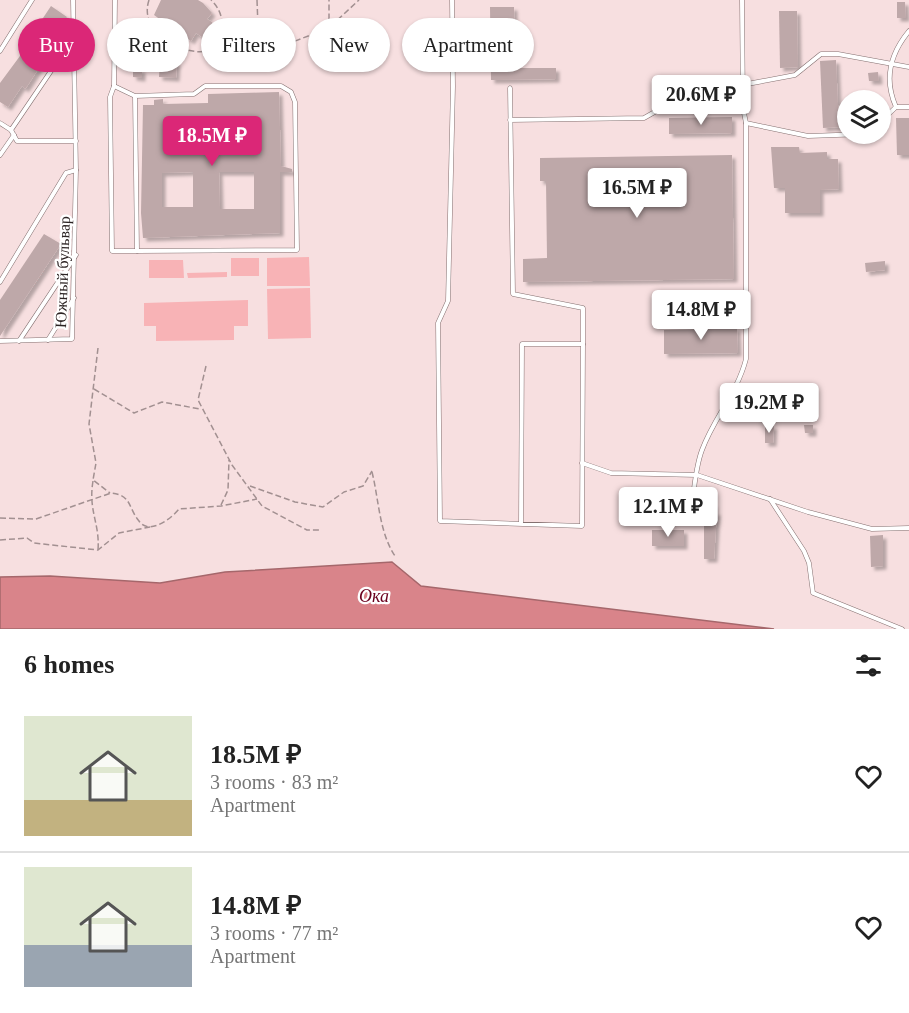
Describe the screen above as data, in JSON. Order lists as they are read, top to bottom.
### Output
{
  "streets": {
    "lane": ["Южный бульвар"]
  },
  "water": ["Ока"],
  "page": {
    "chip": [
      "Buy",
      "Rent",
      "Filters",
      "New",
      "Apartment"
    ],
    "price": [
      "20.6M ₽",
      "18.5M ₽",
      "16.5M ₽",
      "14.8M ₽",
      "19.2M ₽",
      "12.1M ₽"
    ],
    "heading": "6 homes",
    "list": [
      {
        "name": "18.5M ₽",
        "note": "3 rooms · 83 m² · Apartment"
      },
      {
        "name": "14.8M ₽",
        "note": "3 rooms · 77 m² · Apartment"
      }
    ]
  }
}
